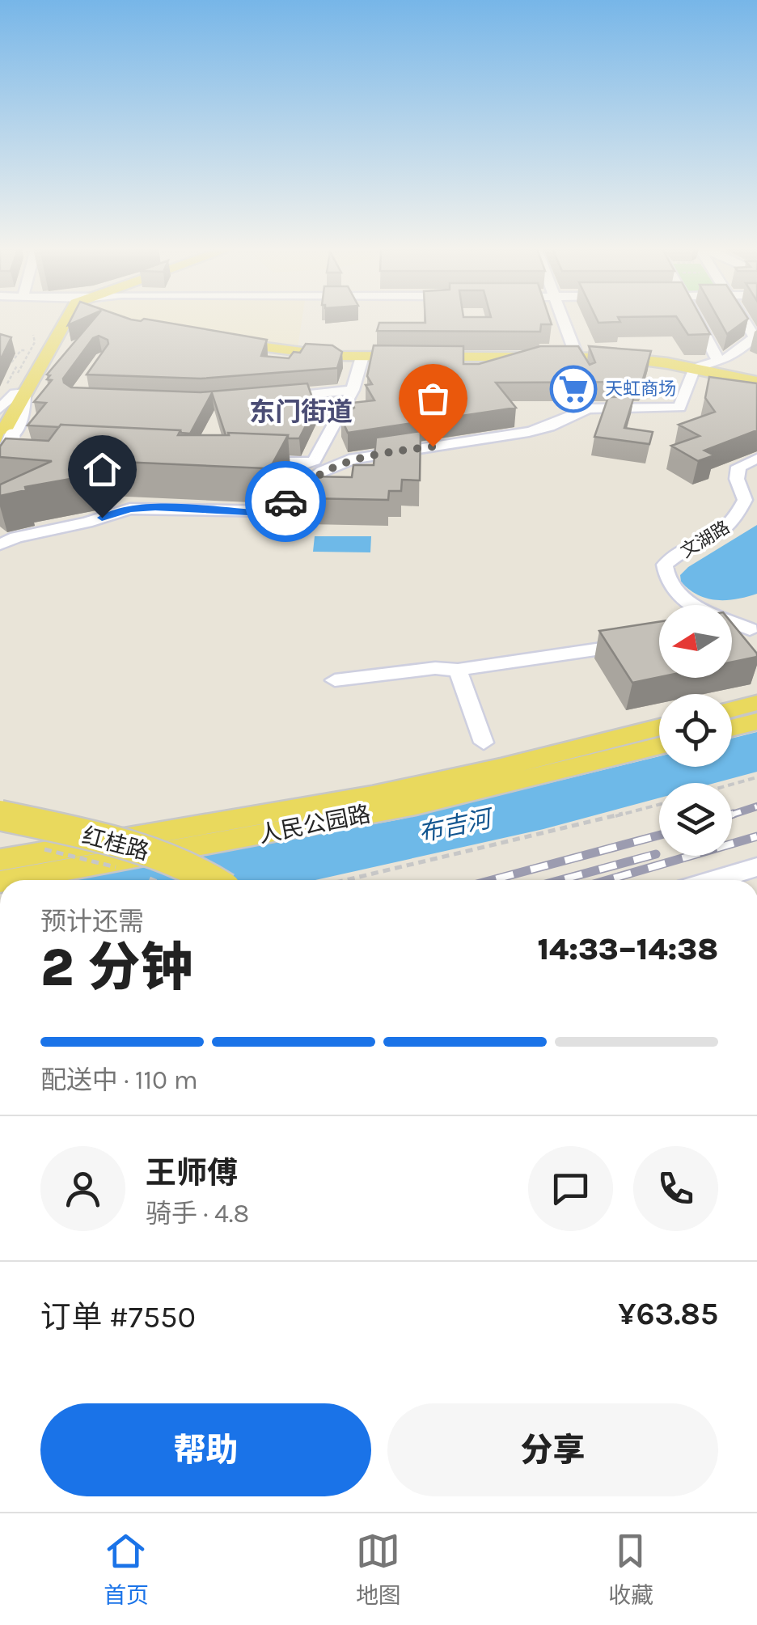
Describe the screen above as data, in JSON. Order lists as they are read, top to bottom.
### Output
{
  "streets": {
    "main road": ["人民公园路", "红桂路"],
    "street": ["文湖路"]
  },
  "districts": ["东门街道"],
  "water": ["布吉河"],
  "places": {
    "supermarket": ["天虹商场"]
  },
  "north": "left",
  "page": {
    "heading": ["2 分钟", "预计还需", "14:33–14:38"],
    "panel": [
      "王师傅",
      "骑手 · 4.8",
      "订单 #7550",
      "¥63.85"
    ],
    "bar": "配送中 · 110 m",
    "buttons": ["帮助", "分享"],
    "tabs": ["首页", "地图", "收藏"]
  }
}
